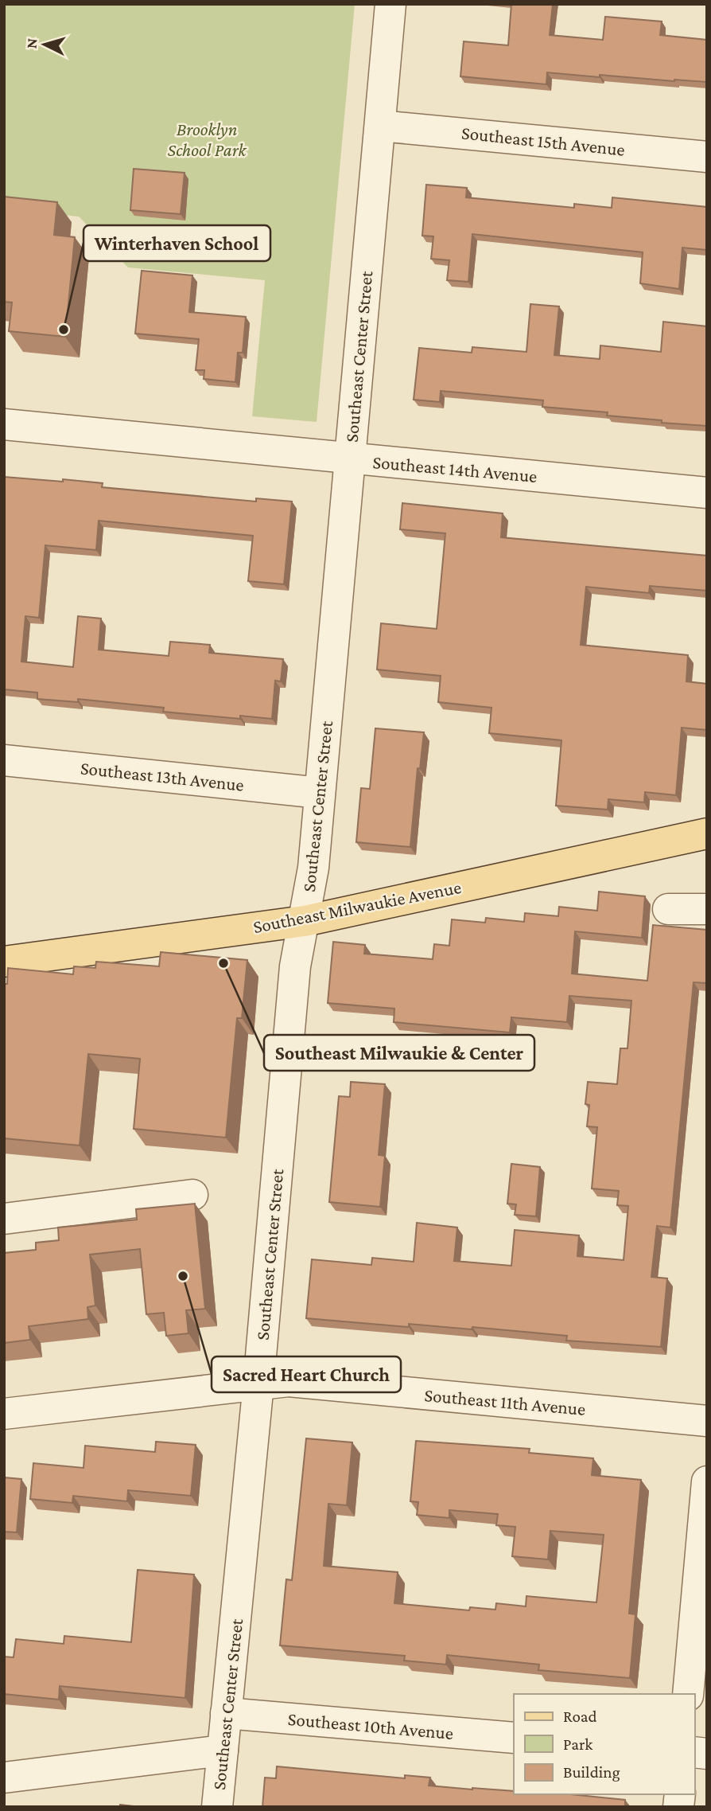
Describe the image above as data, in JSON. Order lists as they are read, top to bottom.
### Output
{
  "streets": {
    "main road": ["Southeast Milwaukie Avenue"],
    "street": [
      "Southeast 15th Avenue",
      "Southeast Center Street",
      "Southeast 14th Avenue",
      "Southeast 13th Avenue",
      "Southeast 11th Avenue",
      "Southeast 10th Avenue"
    ]
  },
  "crossings": [
    ["Southeast 15th Avenue", "Southeast Center Street"],
    ["Southeast Center Street", "Southeast 14th Avenue"],
    ["Southeast Center Street", "Southeast 13th Avenue"],
    ["Southeast Center Street", "Southeast Milwaukie Avenue"],
    ["Southeast Center Street", "Southeast 11th Avenue"],
    ["Southeast Center Street", "Southeast 10th Avenue"]
  ],
  "parks": ["Brooklyn School Park"],
  "places": ["Winterhaven School", "Southeast Milwaukie & Center", "Sacred Heart Church"],
  "legend": ["Road", "Park", "Building"],
  "north": "left"
}
